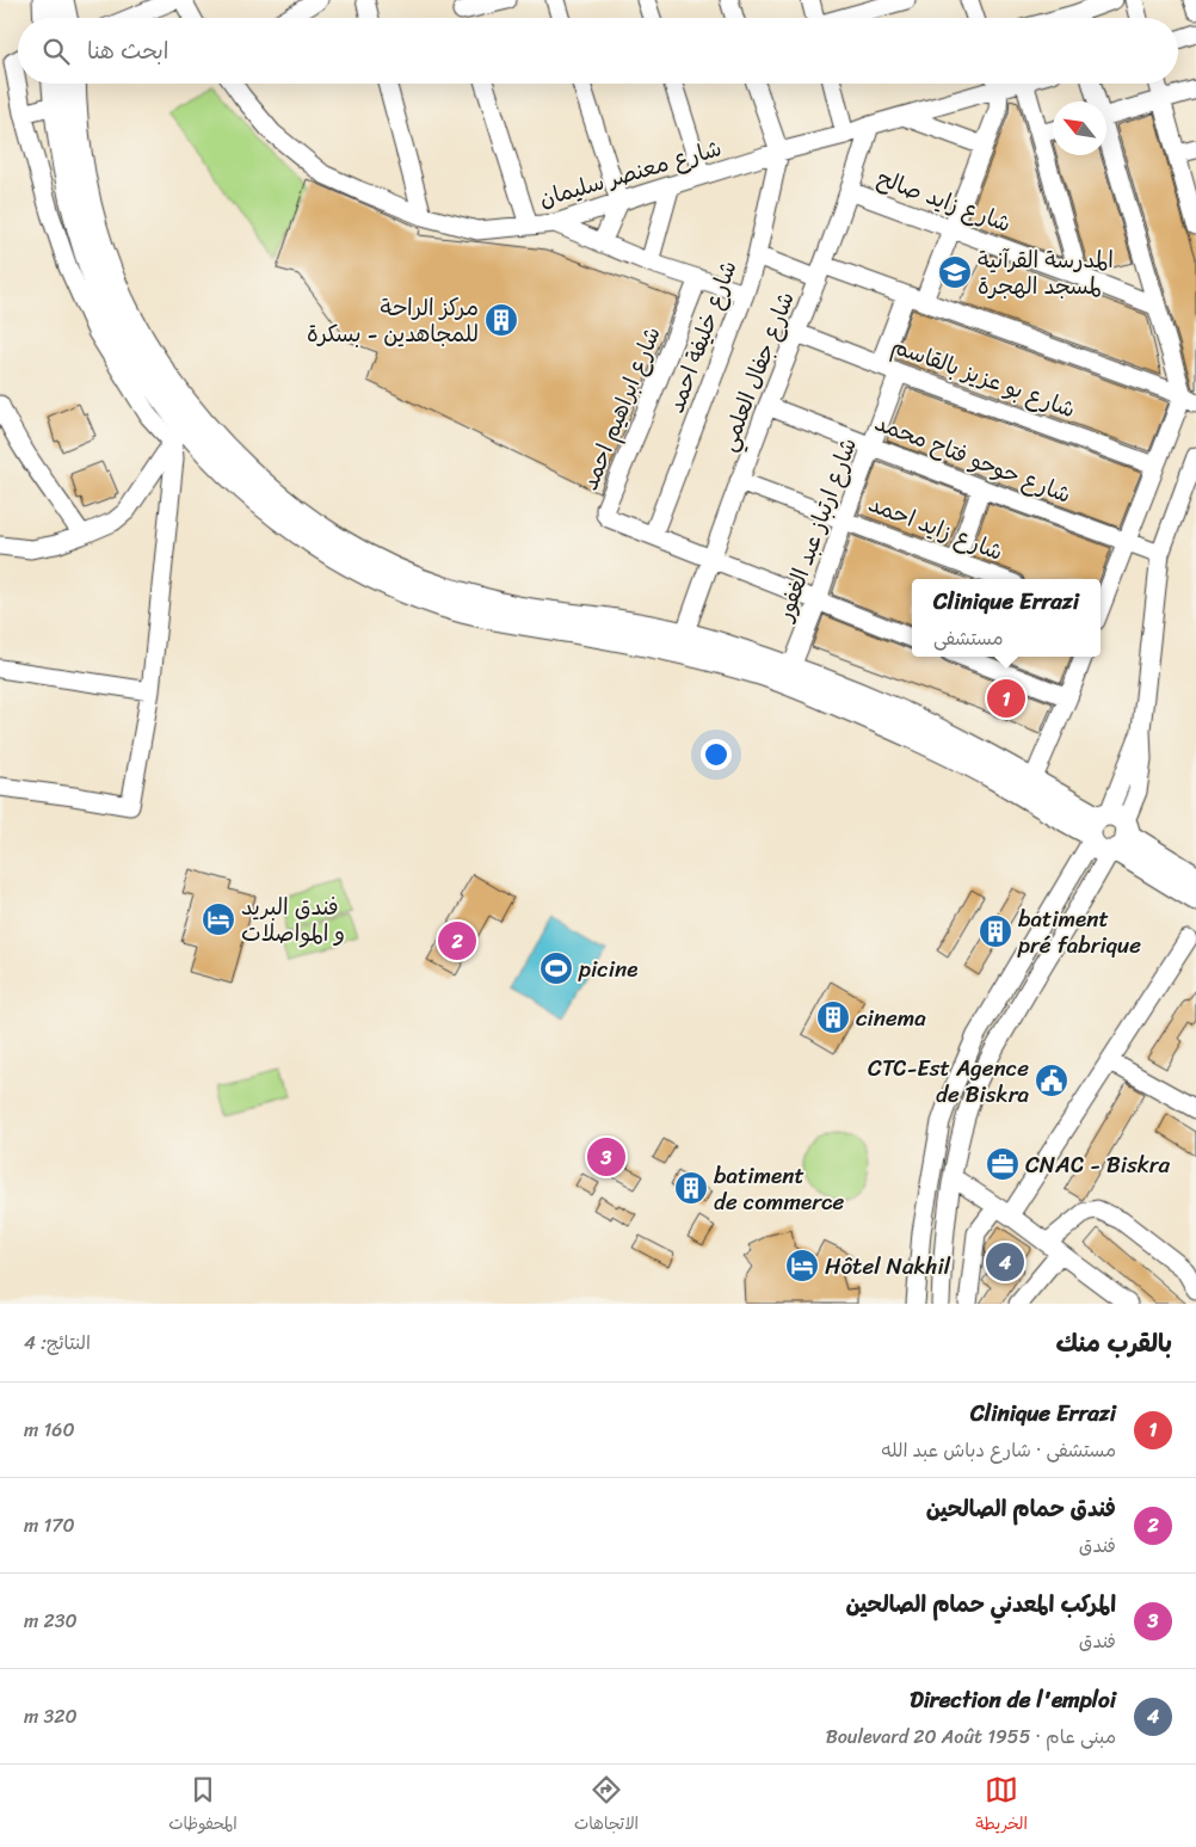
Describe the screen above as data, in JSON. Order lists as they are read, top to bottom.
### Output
{
  "streets": {
    "street": [
      "شارع معنصر سليمان",
      "شارع زايد صالح",
      "شارع خليفة احمد",
      "شارع جفال العلمي",
      "شارع بو عزيز بالقاسم",
      "شارع ابراهيم احمد",
      "شارع حوحو فتاح محمد",
      "شارع زايد احمد",
      "شارع ارتباز عبد الغفور"
    ]
  },
  "crossings": [
    ["شارع معنصر سليمان", "شارع خليفة احمد"],
    ["شارع معنصر سليمان", "شارع جفال العلمي"],
    ["شارع زايد صالح", "شارع جفال العلمي"],
    ["شارع خليفة احمد", "شارع ابراهيم احمد"],
    ["شارع جفال العلمي", "شارع بو عزيز بالقاسم"],
    ["شارع جفال العلمي", "شارع ابراهيم احمد"],
    ["شارع جفال العلمي", "شارع حوحو فتاح محمد"],
    ["شارع جفال العلمي", "شارع زايد احمد"],
    ["شارع بو عزيز بالقاسم", "شارع ارتباز عبد الغفور"],
    ["شارع ابراهيم احمد", "شارع ارتباز عبد الغفور"],
    ["شارع حوحو فتاح محمد", "شارع ارتباز عبد الغفور"],
    ["شارع زايد احمد", "شارع ارتباز عبد الغفور"]
  ],
  "places": {
    "school or university": ["المدرسة القرآنية لمسجد الهجرة"],
    "building": [
      "مركز الراحة للمجاهدين - بسكرة",
      "batiment pré fabrique",
      "cinema",
      "batiment de commerce"
    ],
    "hotel": ["فندق البريد و المواصلات", "Hôtel Nakhil"],
    "sports": ["picine"],
    "public building": ["CTC-Est Agence de Biskra"],
    "office": ["CNAC - Biskra"]
  },
  "north": "top left",
  "page": {
    "search": "ابحث هنا",
    "popup": ["Clinique Errazi", "مستشفى"],
    "pins": [
      "1",
      "2",
      "3",
      "4"
    ],
    "heading": ["بالقرب منك", "النتائج: 4"],
    "list": [
      {
        "mark": "1",
        "name": "Clinique Errazi",
        "note": "مستشفى · شارع دباش عبد الله",
        "value": "160 m"
      },
      {
        "mark": "2",
        "name": "فندق حمام الصالحين",
        "note": "فندق",
        "value": "170 m"
      },
      {
        "mark": "3",
        "name": "المركب المعدني حمام الصالحين",
        "note": "فندق",
        "value": "230 m"
      },
      {
        "mark": "4",
        "name": "Direction de l'emploi",
        "note": "مبنى عام · Boulevard 20 Août 1955",
        "value": "320 m"
      }
    ],
    "nav": ["الخريطة", "الاتجاهات", "المحفوظات"]
  }
}
